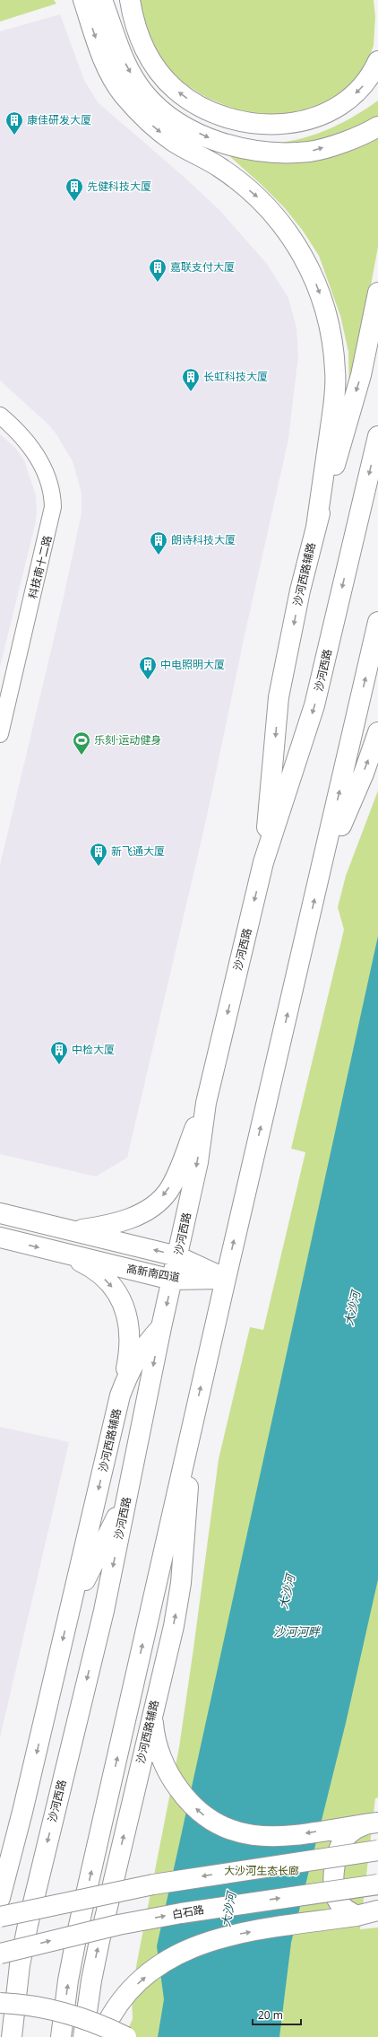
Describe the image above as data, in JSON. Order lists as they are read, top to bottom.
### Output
{
  "streets": {
    "main road": [
      "沙河西路辅路",
      "沙河西路",
      "高新南四道",
      "白石路"
    ],
    "street": ["科技南十二路"]
  },
  "crossings": [
    ["沙河西路辅路", "沙河西路"],
    ["沙河西路", "高新南四道"]
  ],
  "water": ["大沙河", "沙河河畔"],
  "parks": ["大沙河生态长廊"],
  "places": {
    "building": [
      "康佳研发大厦",
      "先健科技大厦",
      "嘉联支付大厦",
      "长虹科技大厦",
      "朗诗科技大厦",
      "中电照明大厦",
      "新飞通大厦",
      "中检大厦"
    ],
    "sports": ["乐刻·运动健身"]
  },
  "scale_bar": "20 m"
}
